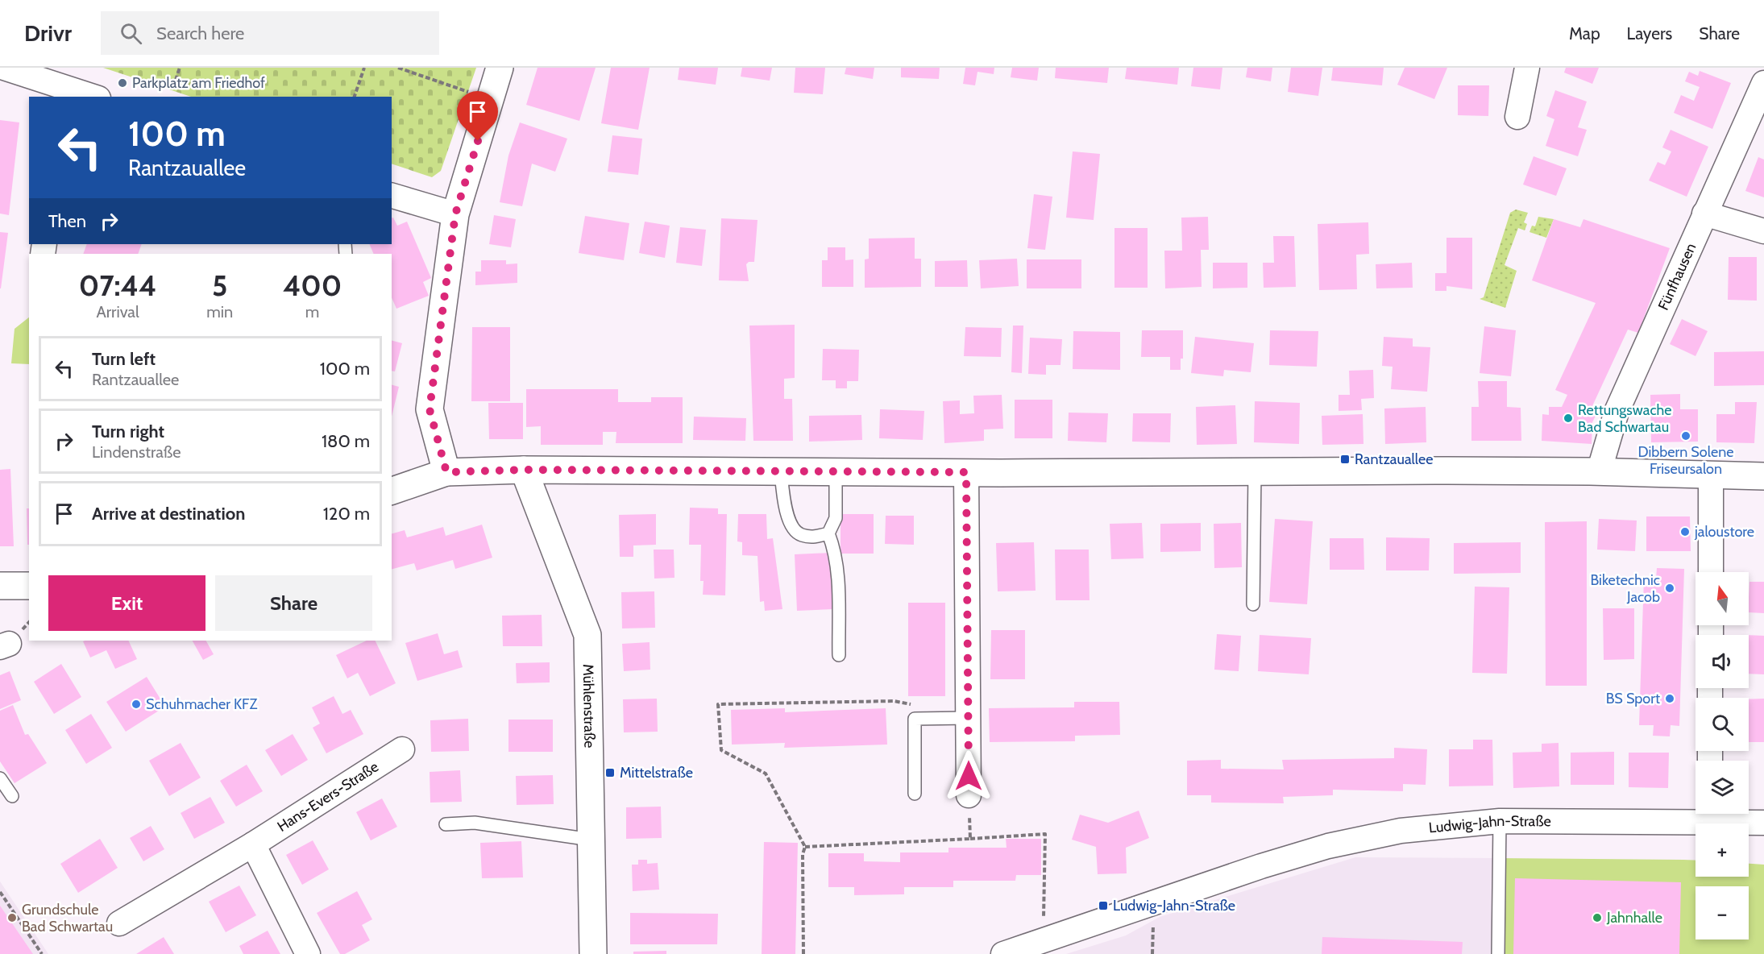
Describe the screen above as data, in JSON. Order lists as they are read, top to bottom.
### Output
{
  "streets": {
    "main road": ["Mühlenstraße"],
    "street": ["Fünfhausen", "Hans-Evers-Straße", "Ludwig-Jahn-Straße"]
  },
  "places": {
    "other": [
      "Parkplatz am Friedhof",
      "Rettungswache Bad Schwartau",
      "Dibbern Solene Friseursalon",
      "jaloustore",
      "Biketechnic Jacob",
      "BS Sport",
      "Schuhmacher KFZ",
      "Grundschule Bad Schwartau",
      "Jahnhalle"
    ],
    "transit": ["Rantzauallee", "Mittelstraße", "Ludwig-Jahn-Straße"]
  },
  "north": "top",
  "page": {
    "header": "Drivr",
    "search": "Search here",
    "nav": ["Map", "Layers", "Share"],
    "turn": ["100 m", "Rantzauallee"],
    "then": "Then",
    "eta": [
      "07:44",
      "Arrival",
      "5",
      "min",
      "400",
      "m"
    ],
    "list": [
      {
        "name": "Turn left",
        "note": "Rantzauallee",
        "value": "100 m"
      },
      {
        "name": "Turn right",
        "note": "Lindenstraße",
        "value": "180 m"
      },
      {
        "name": "Arrive at destination",
        "value": "120 m"
      }
    ],
    "buttons": ["Exit", "Share"],
    "map_buttons": ["+", "−"]
  }
}
